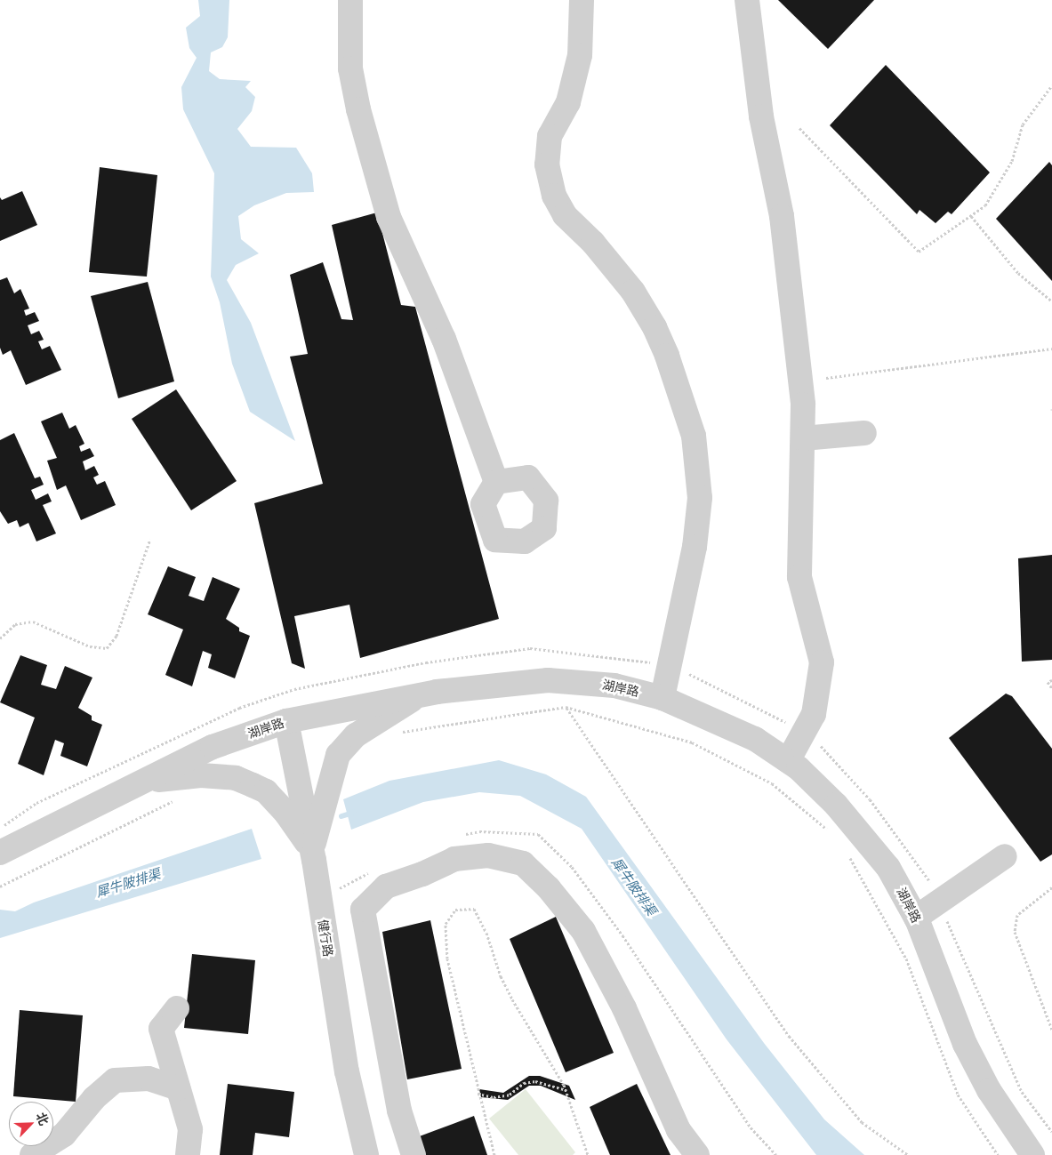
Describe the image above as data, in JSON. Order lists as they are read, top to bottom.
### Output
{
  "streets": {
    "street": ["湖岸路", "健行路"]
  },
  "crossings": [
    ["湖岸路", "健行路"]
  ],
  "water": ["犀牛陂排渠"],
  "north": "top right"
}
